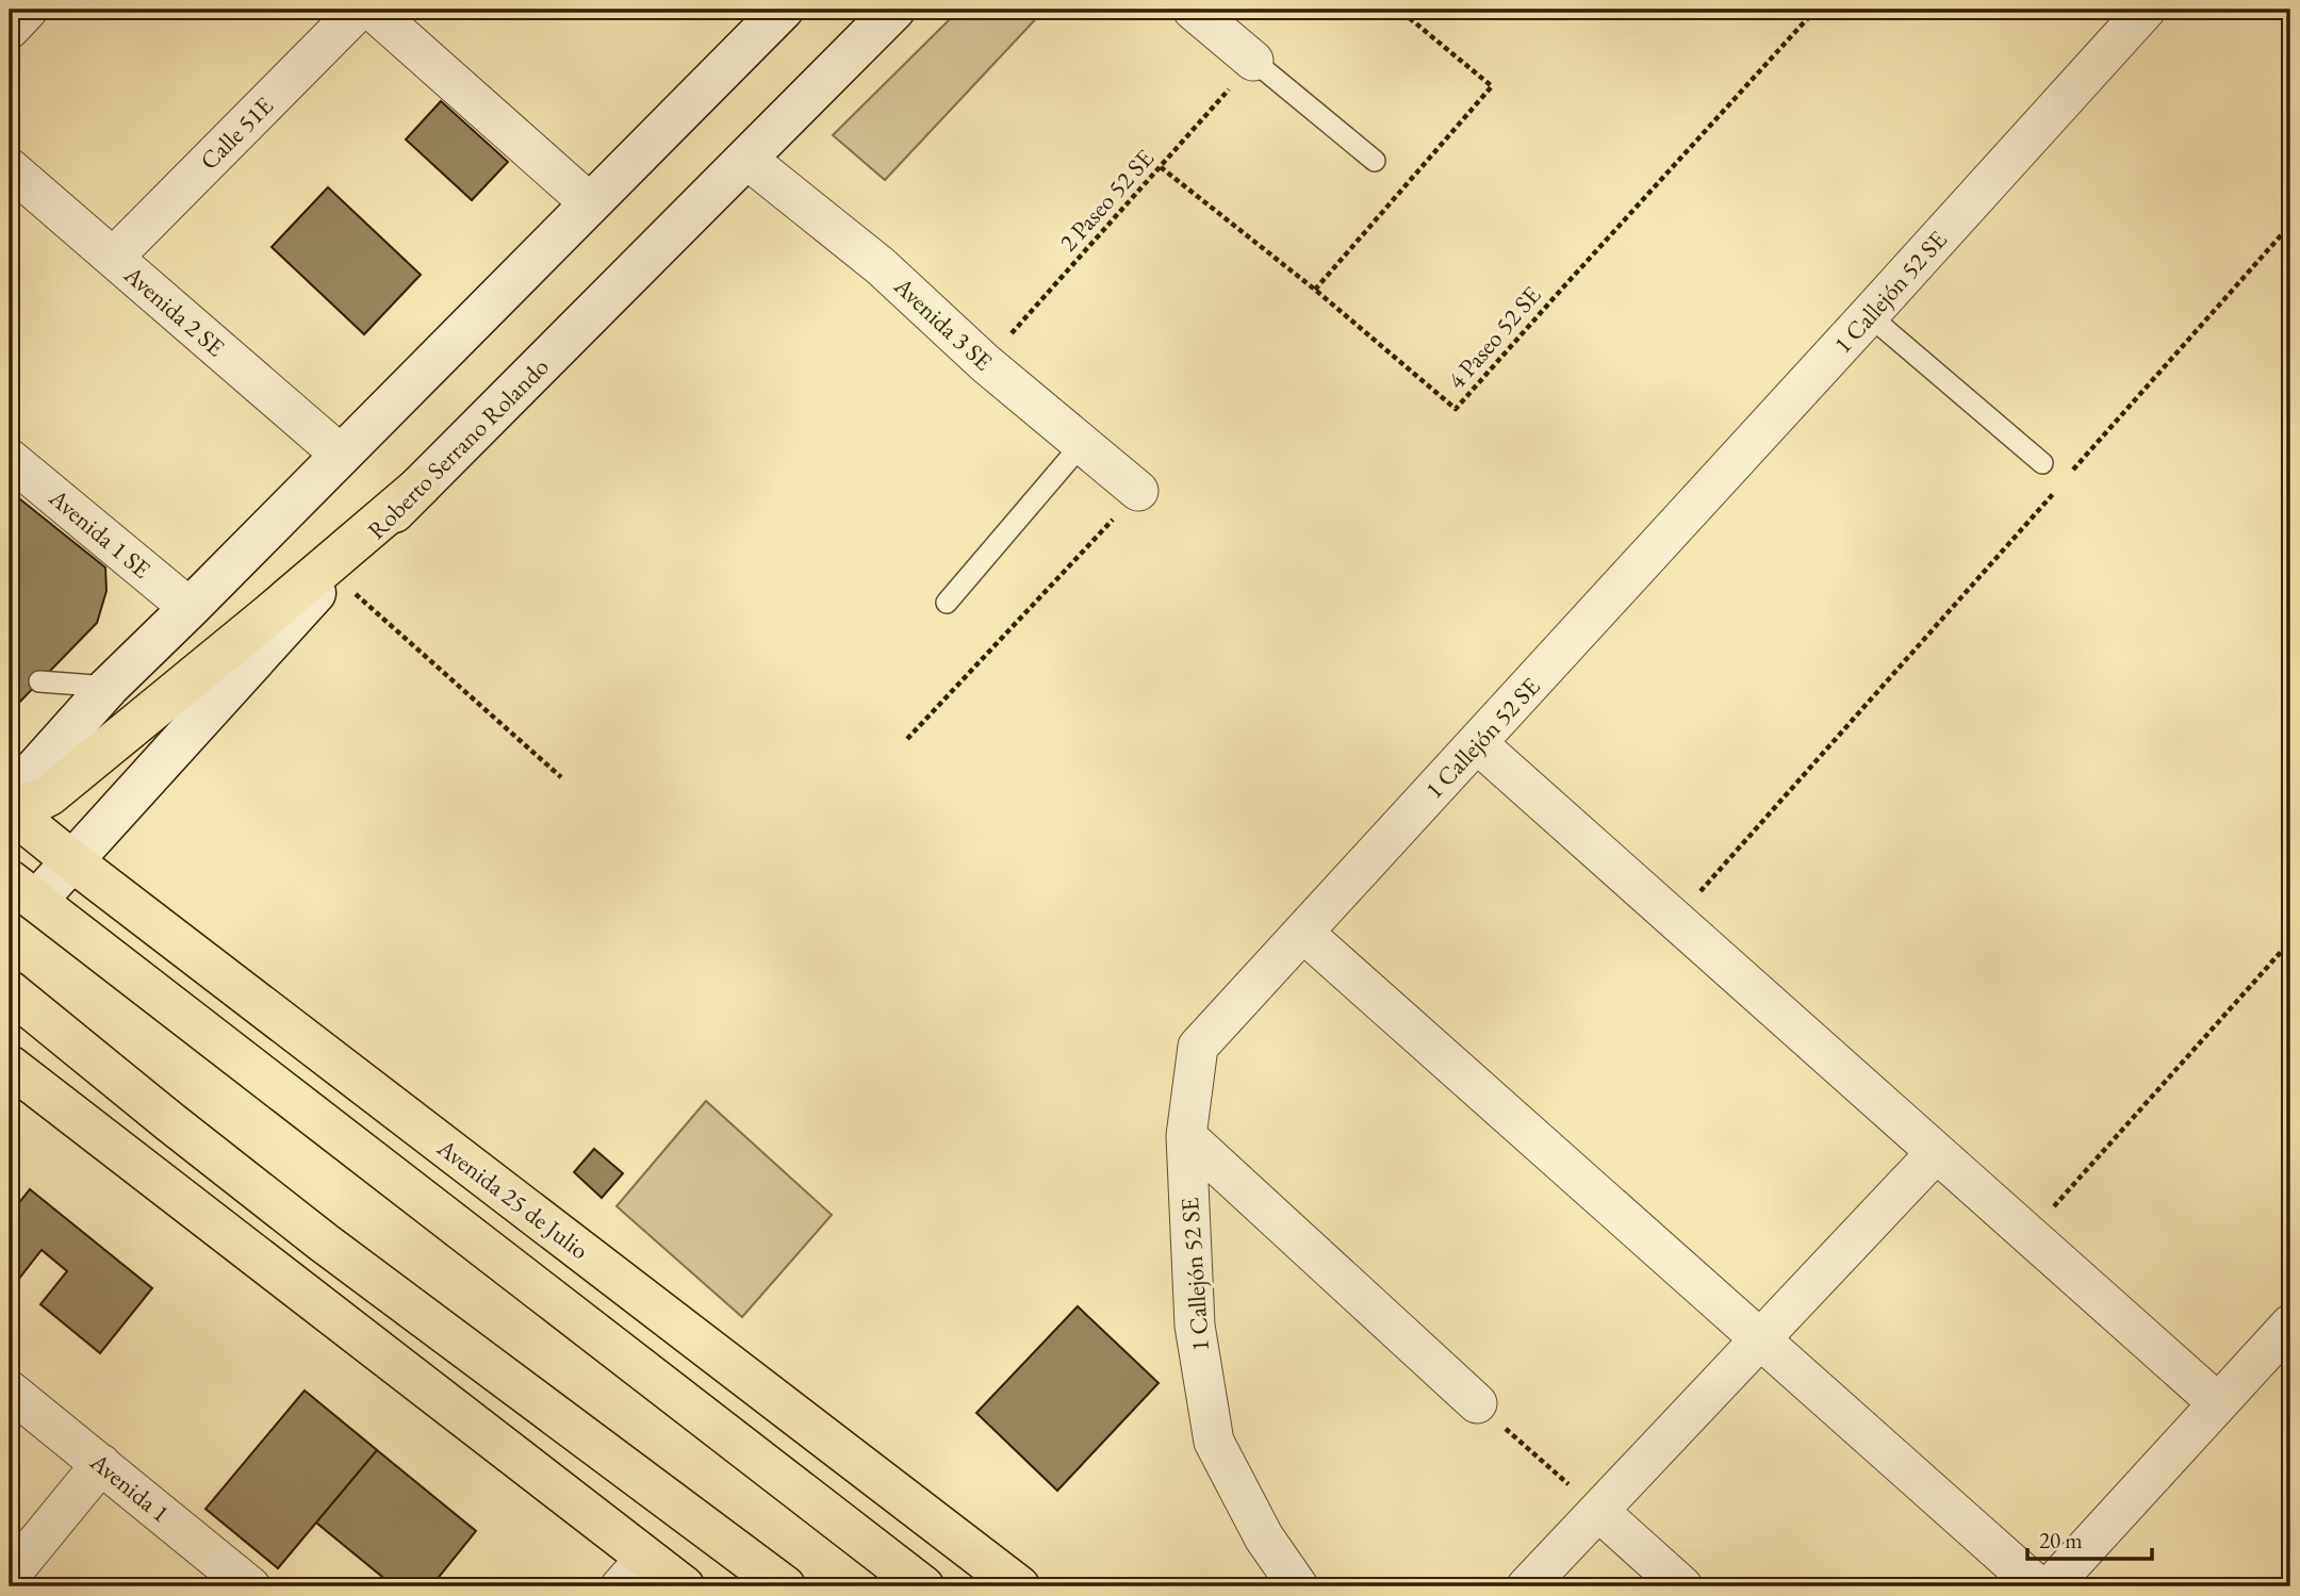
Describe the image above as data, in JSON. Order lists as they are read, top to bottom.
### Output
{
  "streets": {
    "main road": ["Roberto Serrano Rolando", "Avenida 25 de Julio"],
    "street": [
      "Calle 51E",
      "1 Callejón 52 SE",
      "Avenida 2 SE",
      "Avenida 3 SE",
      "Avenida 1 SE",
      "Avenida 1"
    ],
    "path": ["2 Paseo 52 SE", "4 Paseo 52 SE"]
  },
  "crossings": [
    ["Calle 51E", "Avenida 2 SE"],
    ["2 Paseo 52 SE", "Avenida 3 SE"],
    ["2 Paseo 52 SE", "4 Paseo 52 SE"],
    ["Avenida 3 SE", "Roberto Serrano Rolando"],
    ["Roberto Serrano Rolando", "Avenida 25 de Julio"]
  ],
  "scale_bar": "20 m"
}
